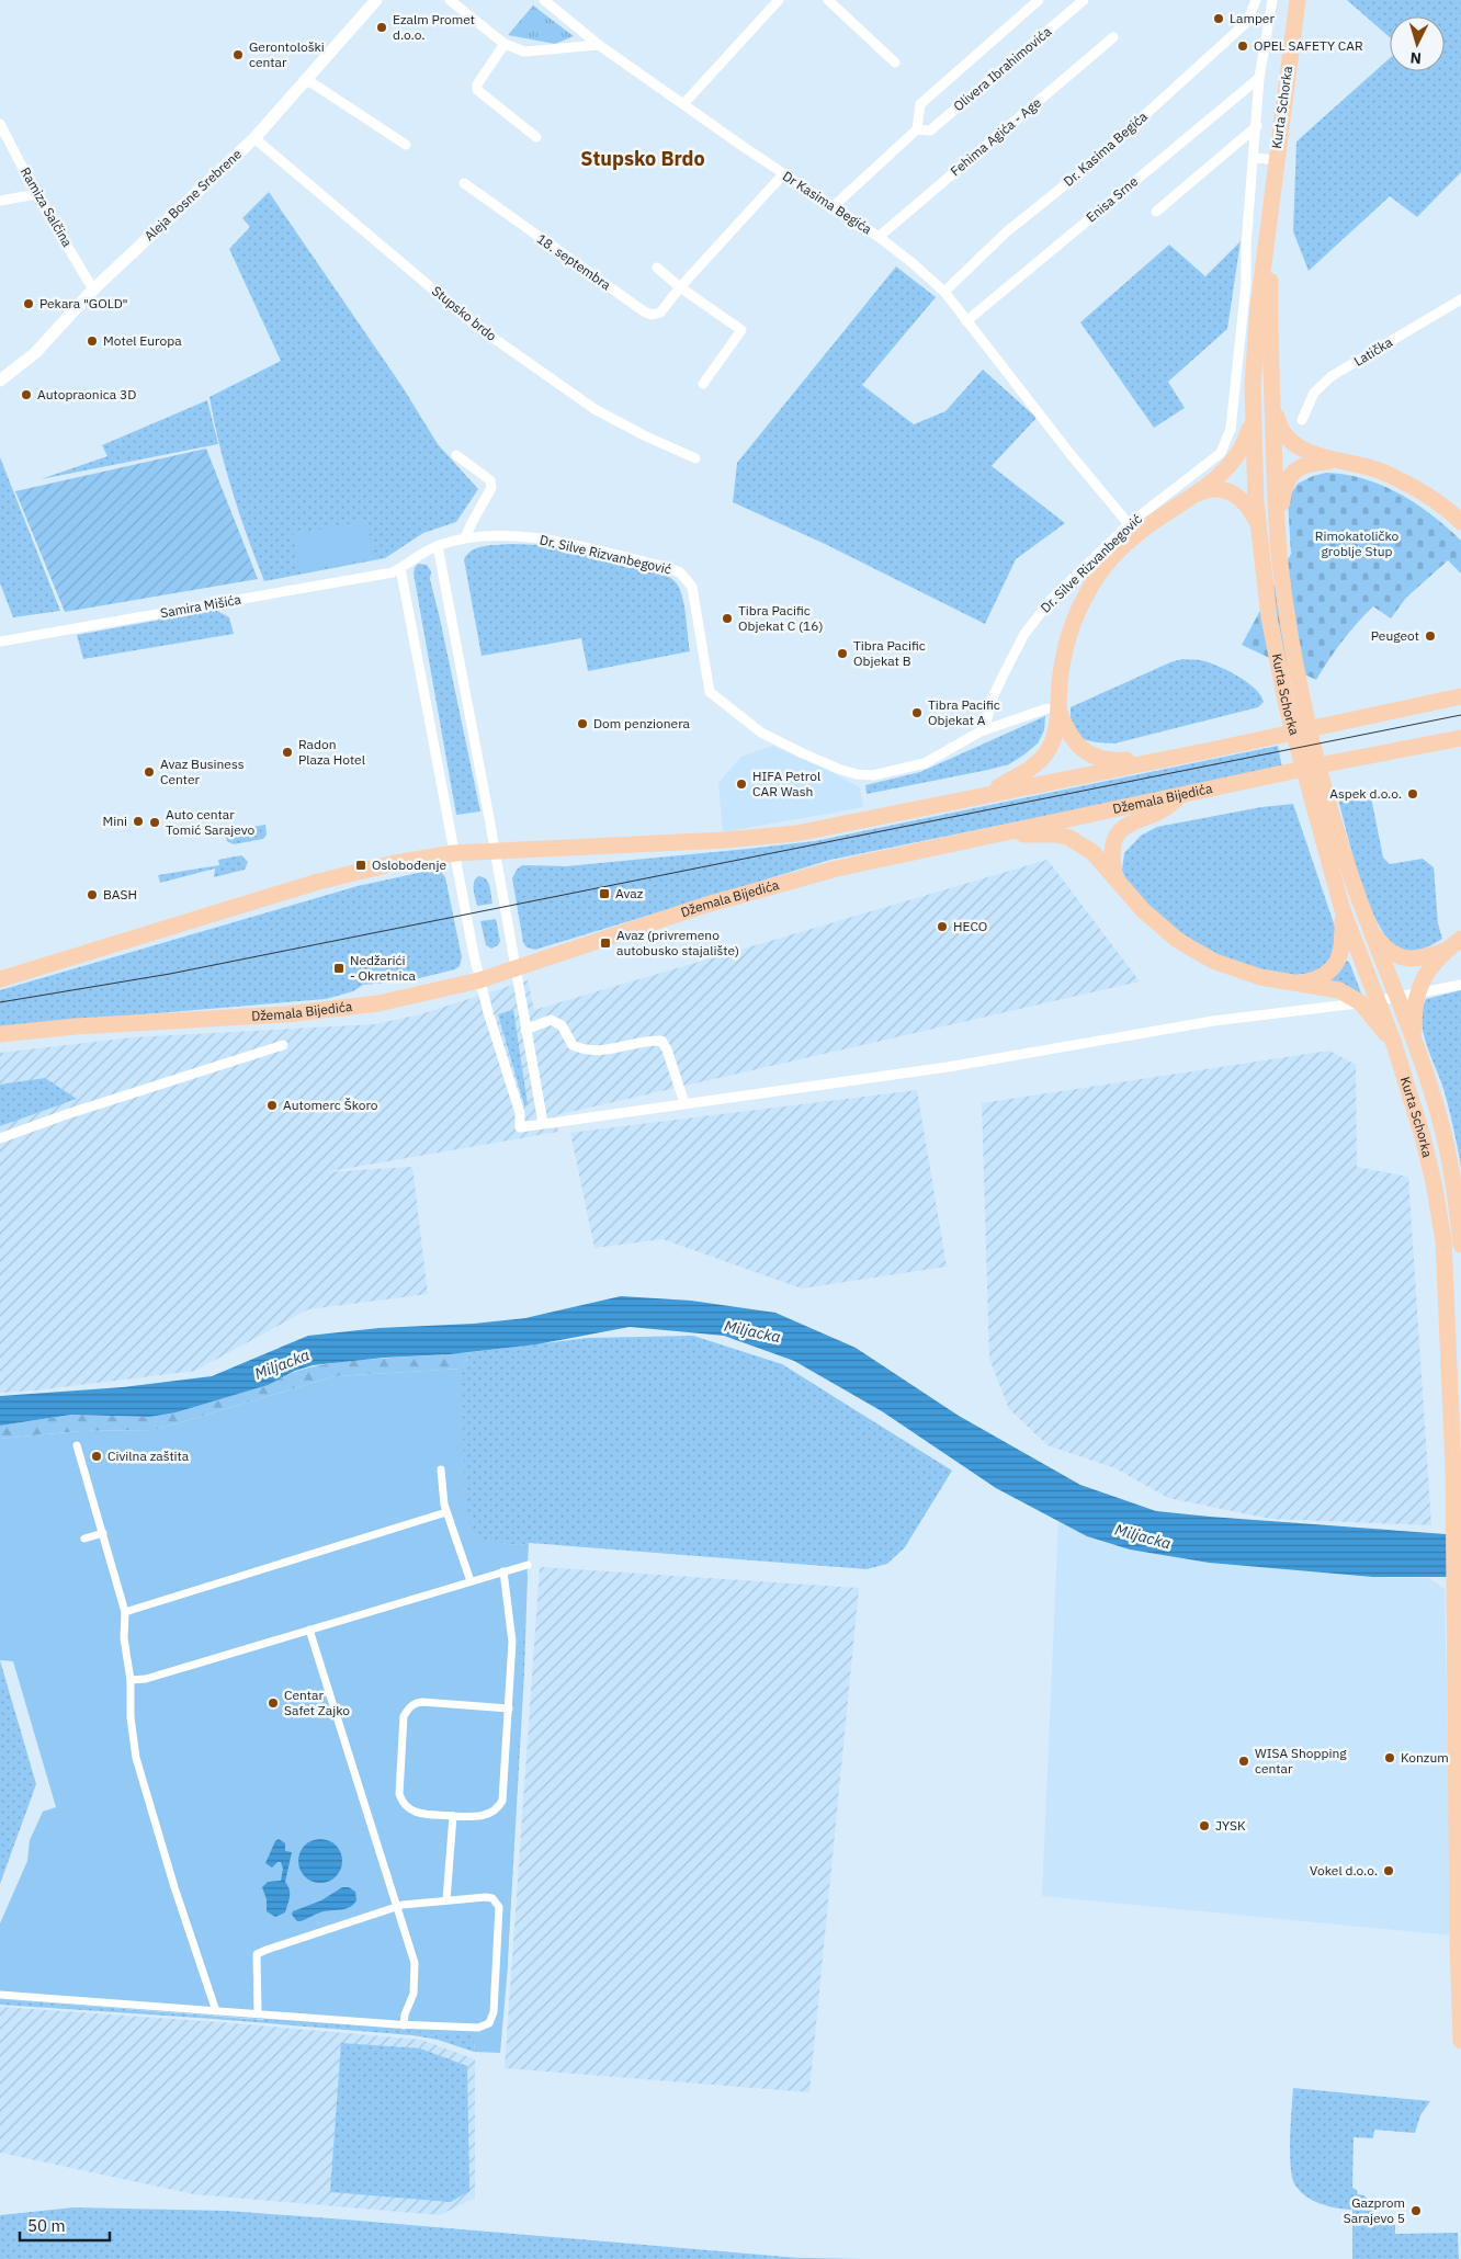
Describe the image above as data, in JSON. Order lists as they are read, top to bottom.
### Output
{
  "streets": {
    "main road": ["Kurta Schorka", "Džemala Bijedića"],
    "street": [
      "Olivera Ibrahimovića",
      "Fehima Agića - Age",
      "Dr. Kasima Begića",
      "Aleja Bosne Srebrene",
      "Enisa Srne",
      "Dr Kasima Begića",
      "Ramiza Salčina",
      "18. septembra",
      "Stupsko brdo",
      "Latička",
      "Dr. Silve Rizvanbegović",
      "Samira Mišića"
    ]
  },
  "crossings": [
    ["Olivera Ibrahimovića", "Dr Kasima Begića"],
    ["Fehima Agića - Age", "Dr Kasima Begića"],
    ["Dr. Kasima Begića", "Dr Kasima Begića"],
    ["Aleja Bosne Srebrene", "Ramiza Salčina"],
    ["Aleja Bosne Srebrene", "Stupsko brdo"],
    ["Enisa Srne", "Dr Kasima Begića"],
    ["Dr Kasima Begića", "18. septembra"],
    ["Dr Kasima Begića", "Dr. Silve Rizvanbegović"],
    ["Dr. Silve Rizvanbegović", "Samira Mišića"]
  ],
  "districts": ["Stupsko Brdo"],
  "water": ["Miljacka"],
  "parks": ["Rimokatoličko groblje Stup"],
  "places": {
    "other": [
      "Lamper",
      "Ezalm Promet d.o.o.",
      "OPEL SAFETY CAR",
      "Gerontološki centar",
      "Pekara \"GOLD\"",
      "Motel Europa",
      "Autopraonica 3D",
      "Tibra Pacific Objekat C (16)",
      "Peugeot",
      "Tibra Pacific Objekat B",
      "Tibra Pacific Objekat A",
      "Dom penzionera",
      "Radon Plaza Hotel",
      "Avaz Business Center",
      "HIFA Petrol CAR Wash",
      "Aspek d.o.o.",
      "Mini",
      "Auto centar Tomić Sarajevo",
      "BASH",
      "HECO",
      "Automerc Škoro",
      "Civilna zaštita",
      "Centar Safet Zajko",
      "Konzum",
      "WISA Shopping centar",
      "JYSK",
      "Vokel d.o.o.",
      "Gazprom Sarajevo 5"
    ],
    "transit": [
      "Oslobođenje",
      "Avaz",
      "Avaz (privremeno autobusko stajalište)",
      "Nedžarići - Okretnica"
    ]
  },
  "scale_bar": "50 m",
  "north": "bottom"
}
